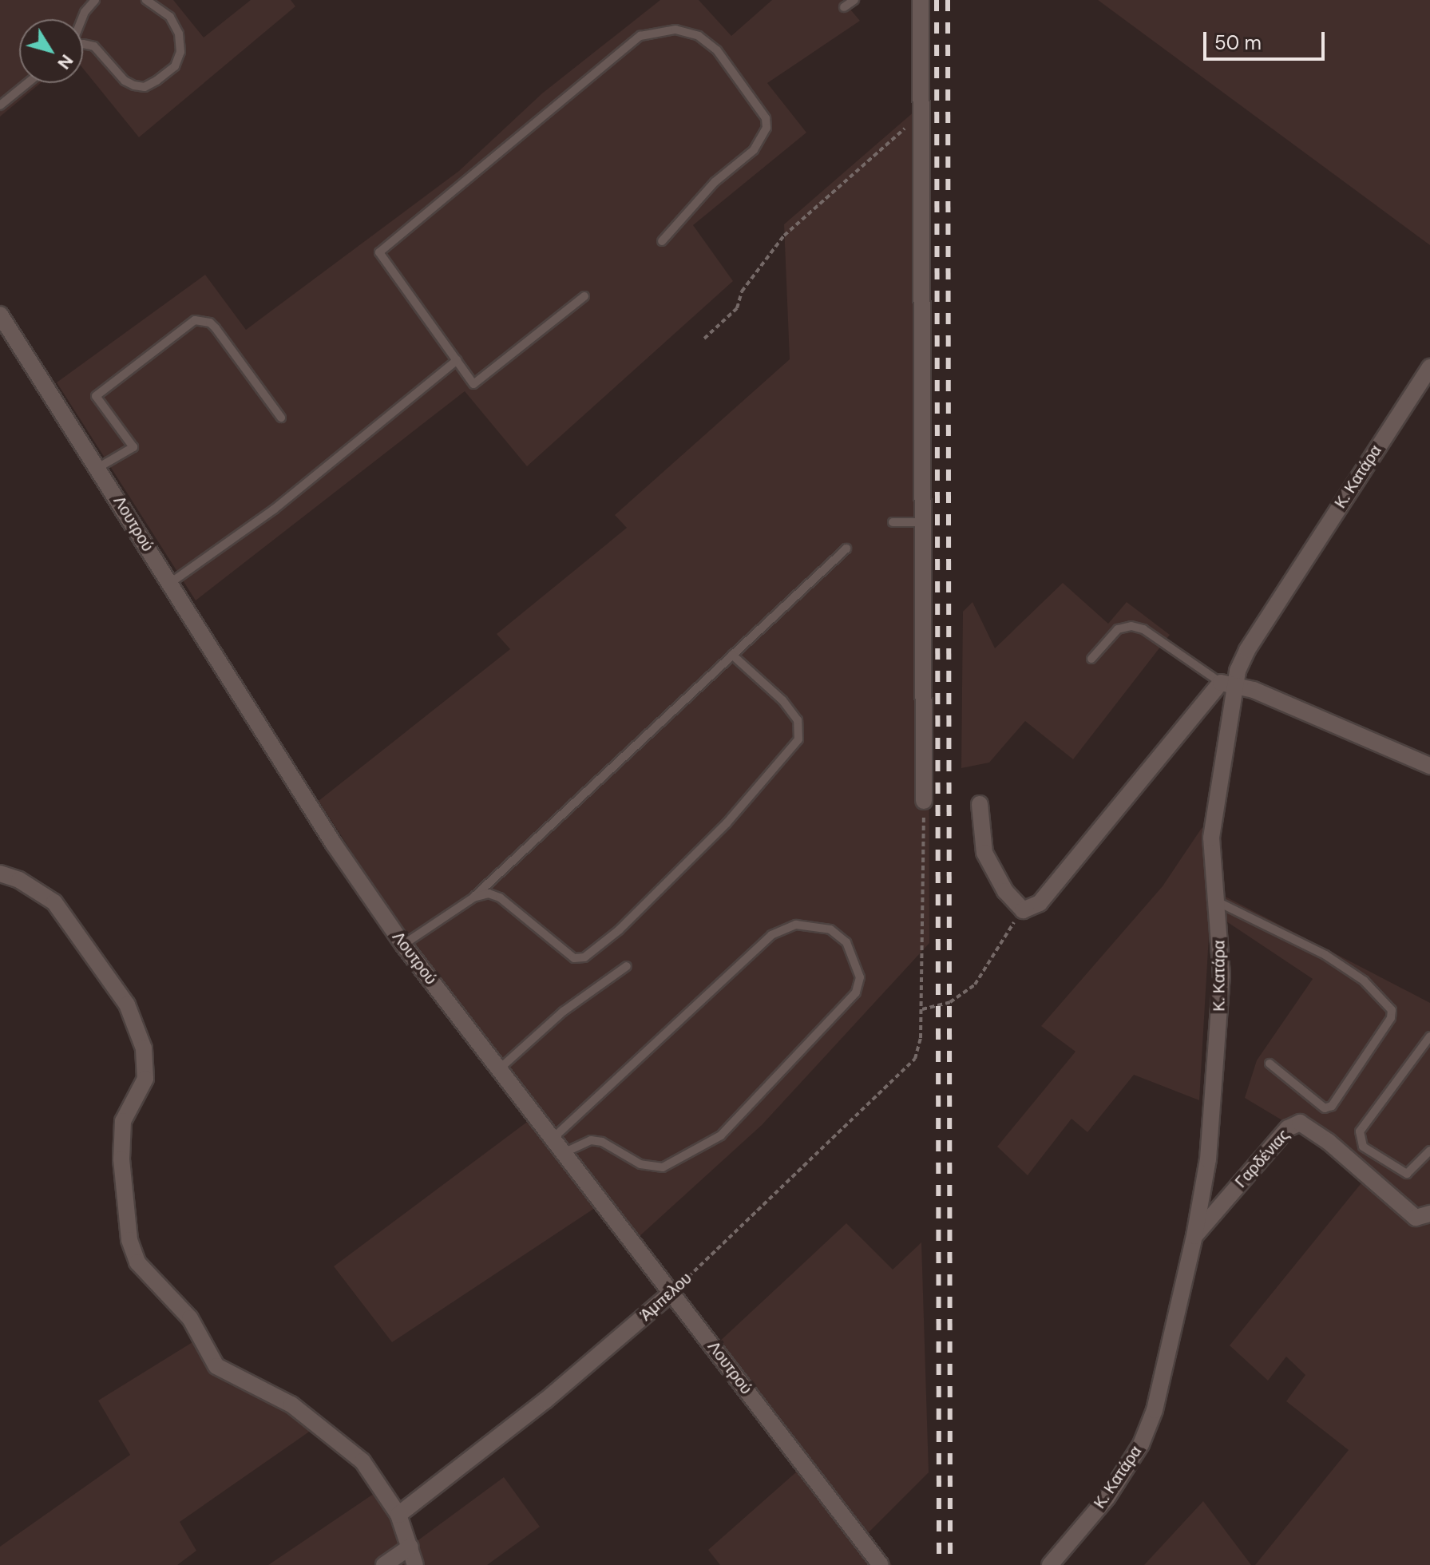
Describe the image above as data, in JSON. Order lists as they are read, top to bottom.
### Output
{
  "streets": {
    "street": [
      "Κ. Κατάρα",
      "Λουτρού",
      "Γαρδένιας",
      "Άμπελου"
    ]
  },
  "crossings": [
    ["Κ. Κατάρα", "Γαρδένιας"],
    ["Λουτρού", "Άμπελου"]
  ],
  "scale_bar": "50 m",
  "north": "bottom right"
}
